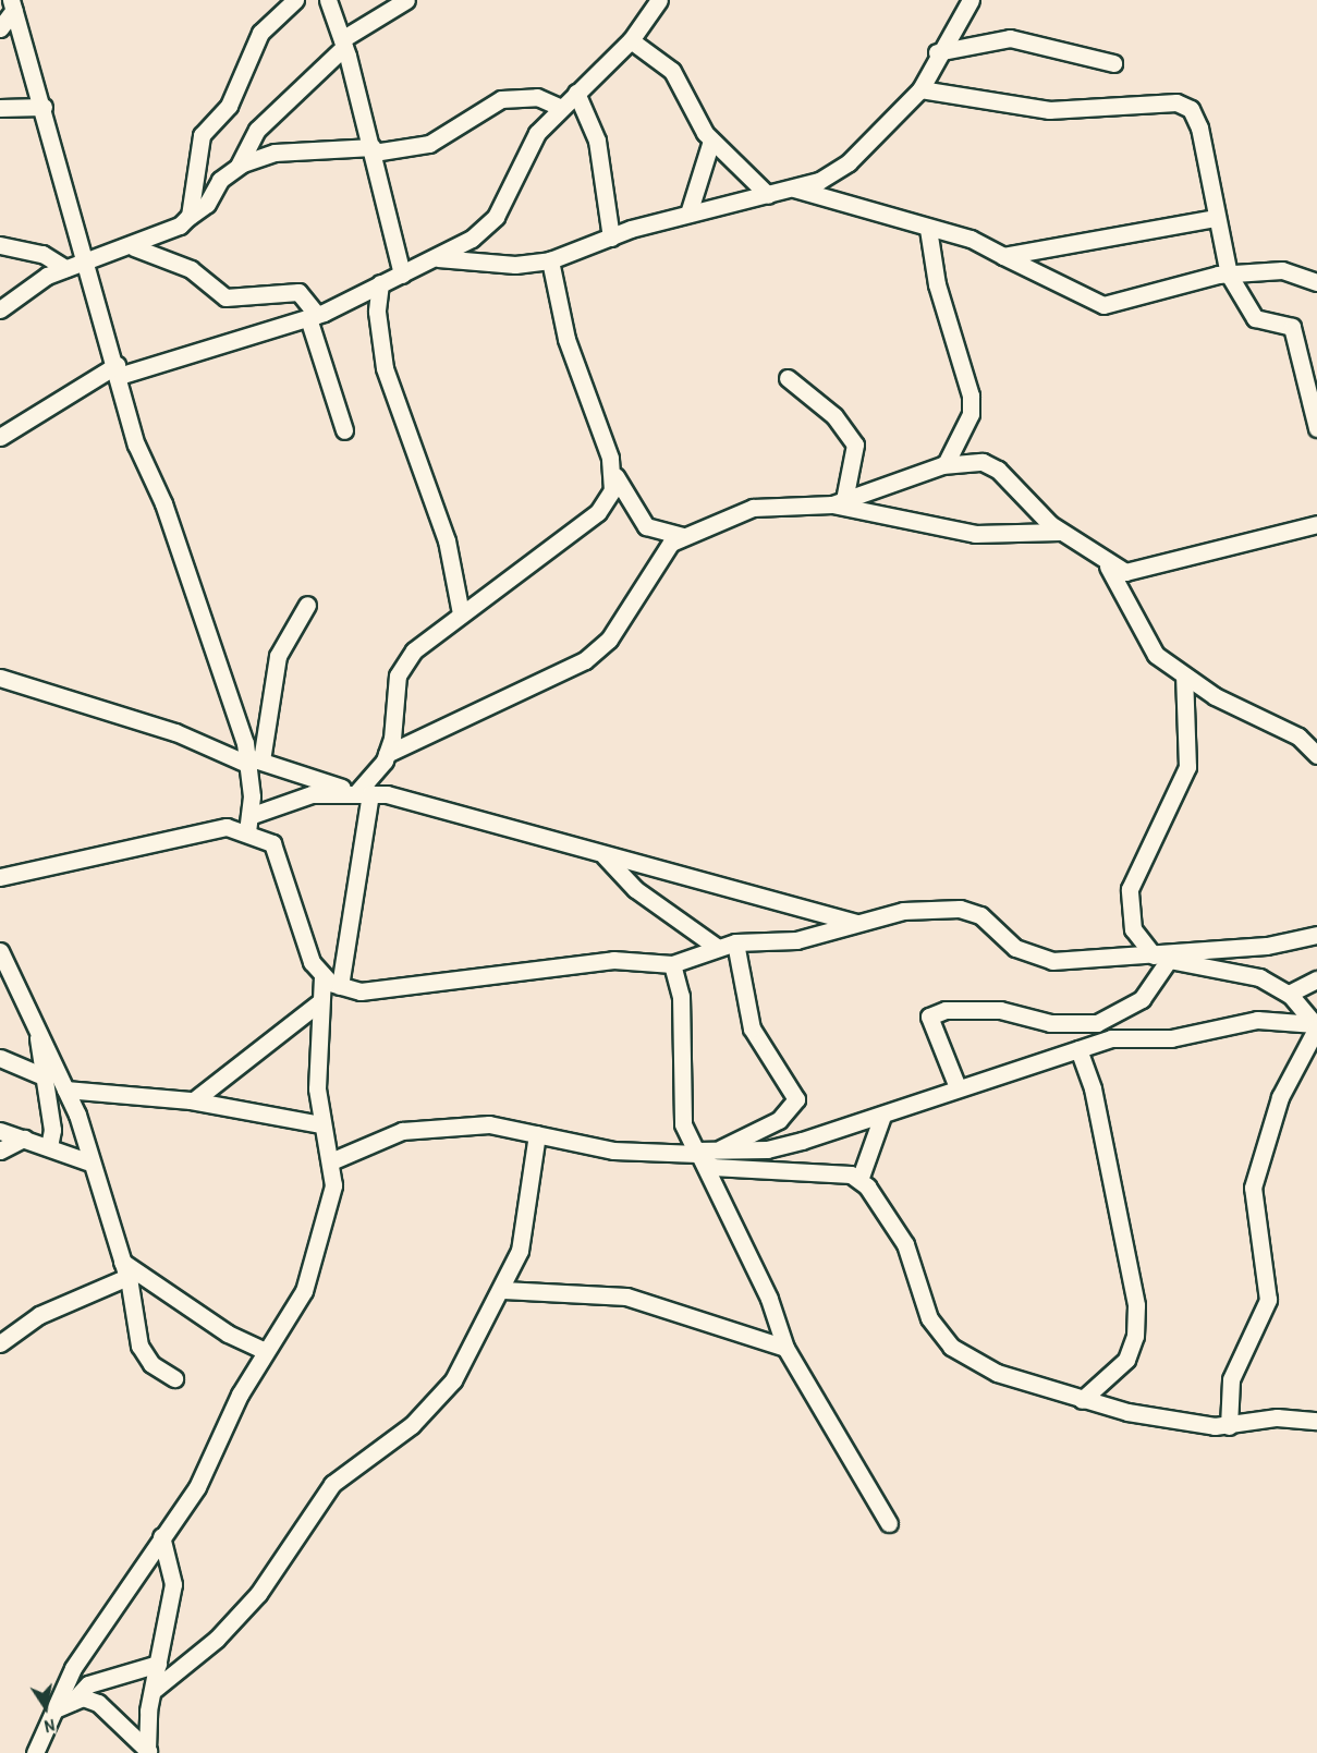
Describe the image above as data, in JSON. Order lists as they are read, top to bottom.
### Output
{
  "north": "bottom"
}
